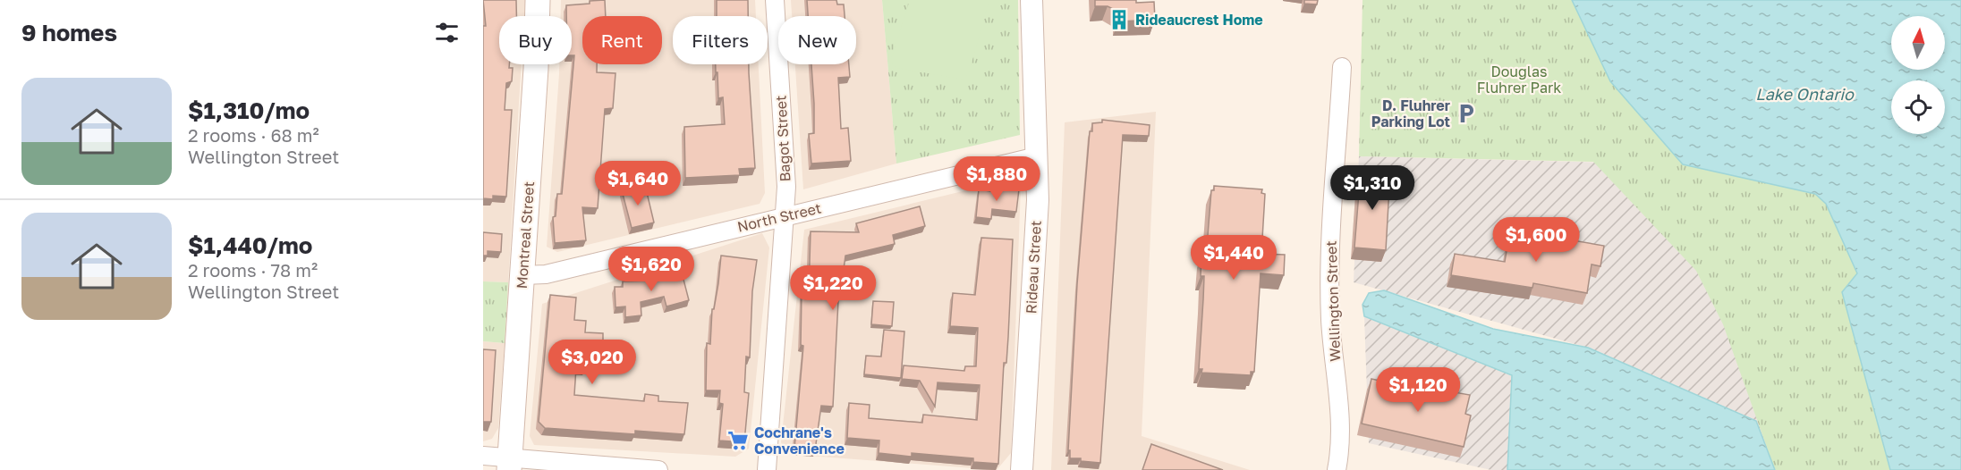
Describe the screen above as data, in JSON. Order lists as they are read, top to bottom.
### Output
{
  "streets": {
    "main road": ["Montreal Street"],
    "street": [
      "Bagot Street",
      "North Street",
      "Rideau Street",
      "Wellington Street"
    ]
  },
  "crossings": [
    ["Bagot Street", "North Street"],
    ["North Street", "Montreal Street"],
    ["North Street", "Rideau Street"]
  ],
  "water": ["Lake Ontario"],
  "parks": ["Douglas Fluhrer Park"],
  "places": {
    "building": ["Rideaucrest Home"],
    "parking": ["D. Fluhrer Parking Lot"],
    "supermarket": ["Cochrane's Convenience"]
  },
  "north": "top",
  "page": {
    "heading": "9 homes",
    "chip": [
      "Buy",
      "Rent",
      "Filters",
      "New"
    ],
    "list": [
      {
        "name": "$1,310/mo",
        "note": "2 rooms · 68 m² · Wellington Street"
      },
      {
        "name": "$1,440/mo",
        "note": "2 rooms · 78 m² · Wellington Street"
      }
    ],
    "price": [
      "$1,880",
      "$1,640",
      "$1,310",
      "$1,600",
      "$1,440",
      "$1,620",
      "$1,220",
      "$3,020",
      "$1,120"
    ]
  }
}
